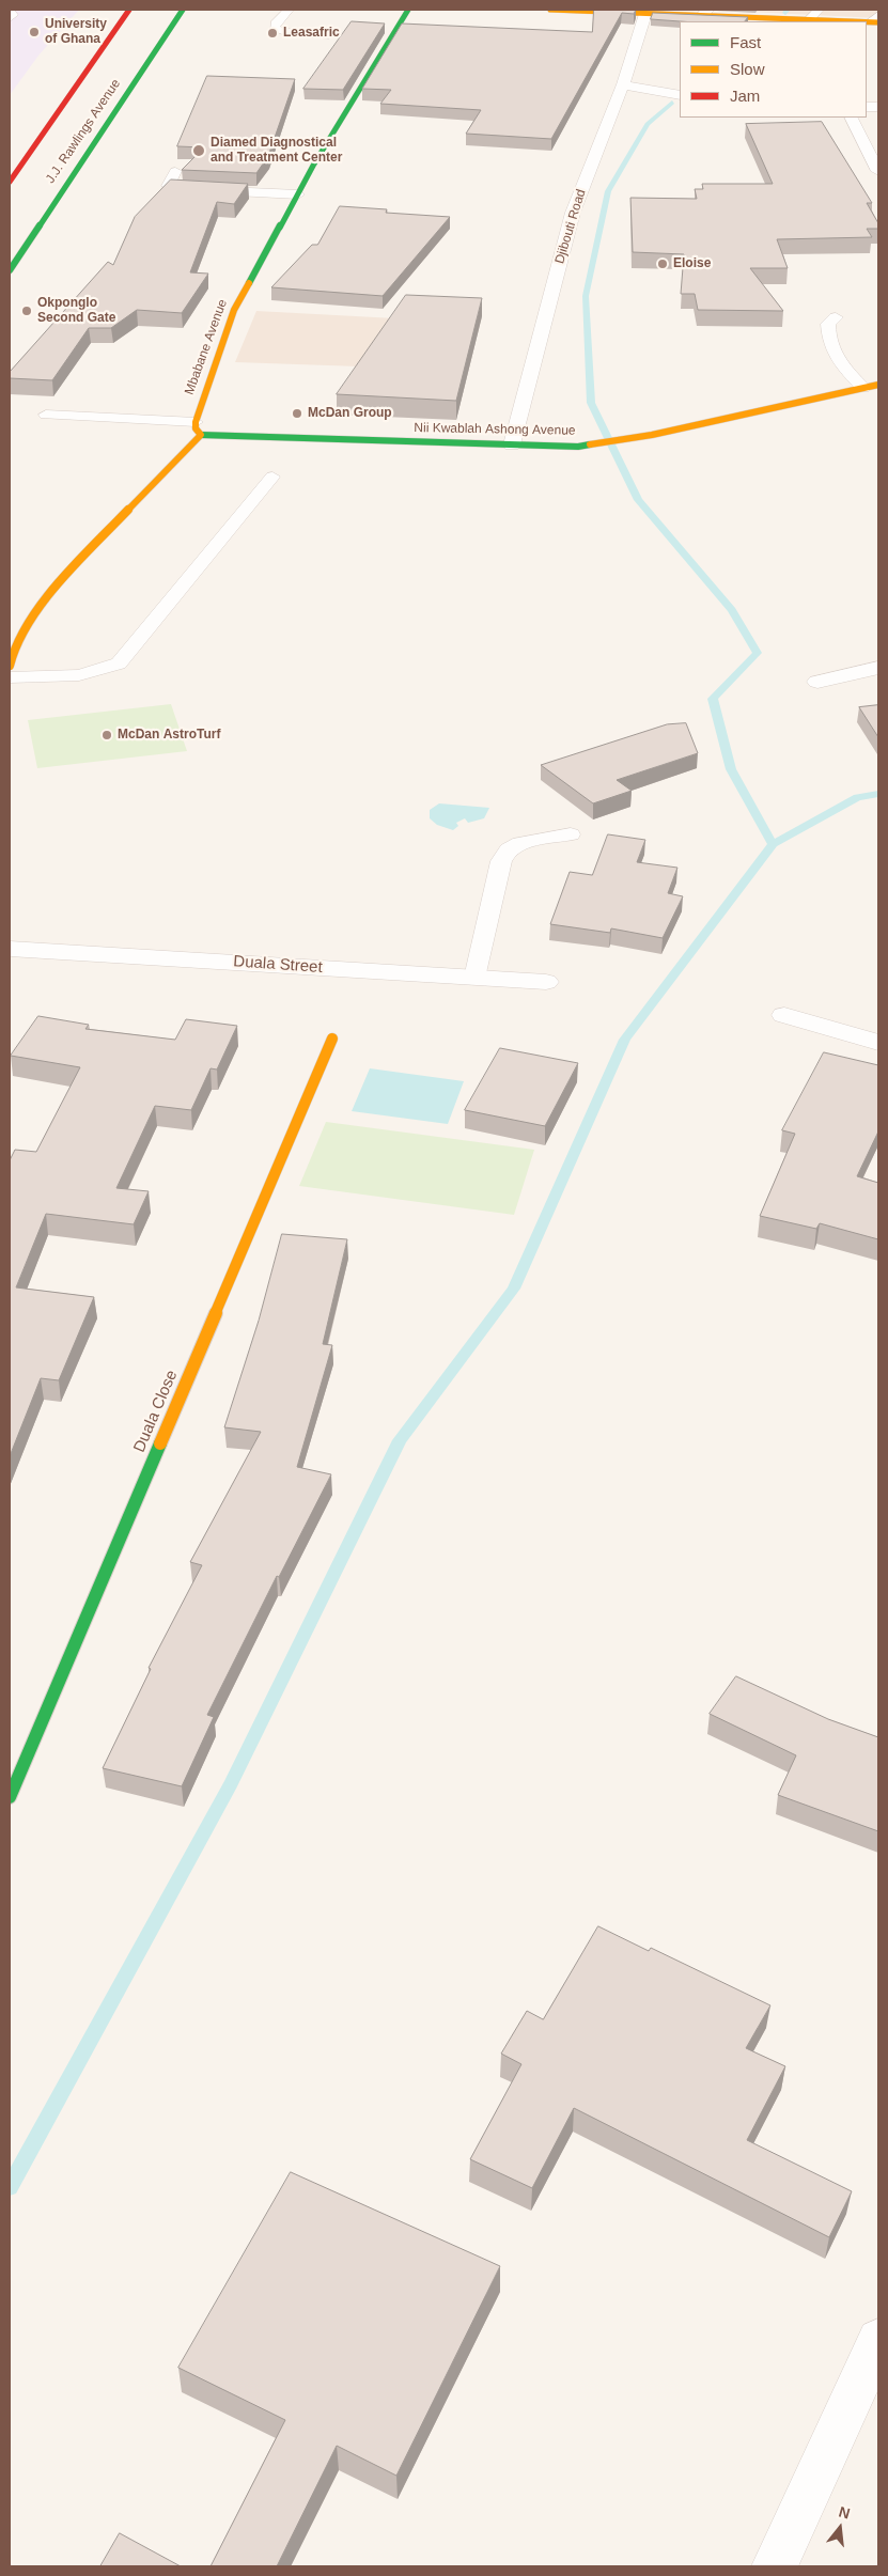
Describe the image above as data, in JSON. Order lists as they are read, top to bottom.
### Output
{
  "streets": {
    "main road": [
      "J.J. Rawlings Avenue",
      "Mbabane Avenue",
      "Nii Kwablah Ashong Avenue",
      "Duala Close"
    ],
    "street": ["Djibouti Road", "Duala Street"]
  },
  "crossings": [
    ["Djibouti Road", "Nii Kwablah Ashong Avenue"],
    ["Mbabane Avenue", "Nii Kwablah Ashong Avenue"]
  ],
  "places": [
    "University of Ghana",
    "Leasafric",
    "Diamed Diagnostical and Treatment Center",
    "Eloise",
    "Okponglo Second Gate",
    "McDan Group",
    "McDan AstroTurf"
  ],
  "legend": ["Fast", "Slow", "Jam"],
  "north": "top"
}
